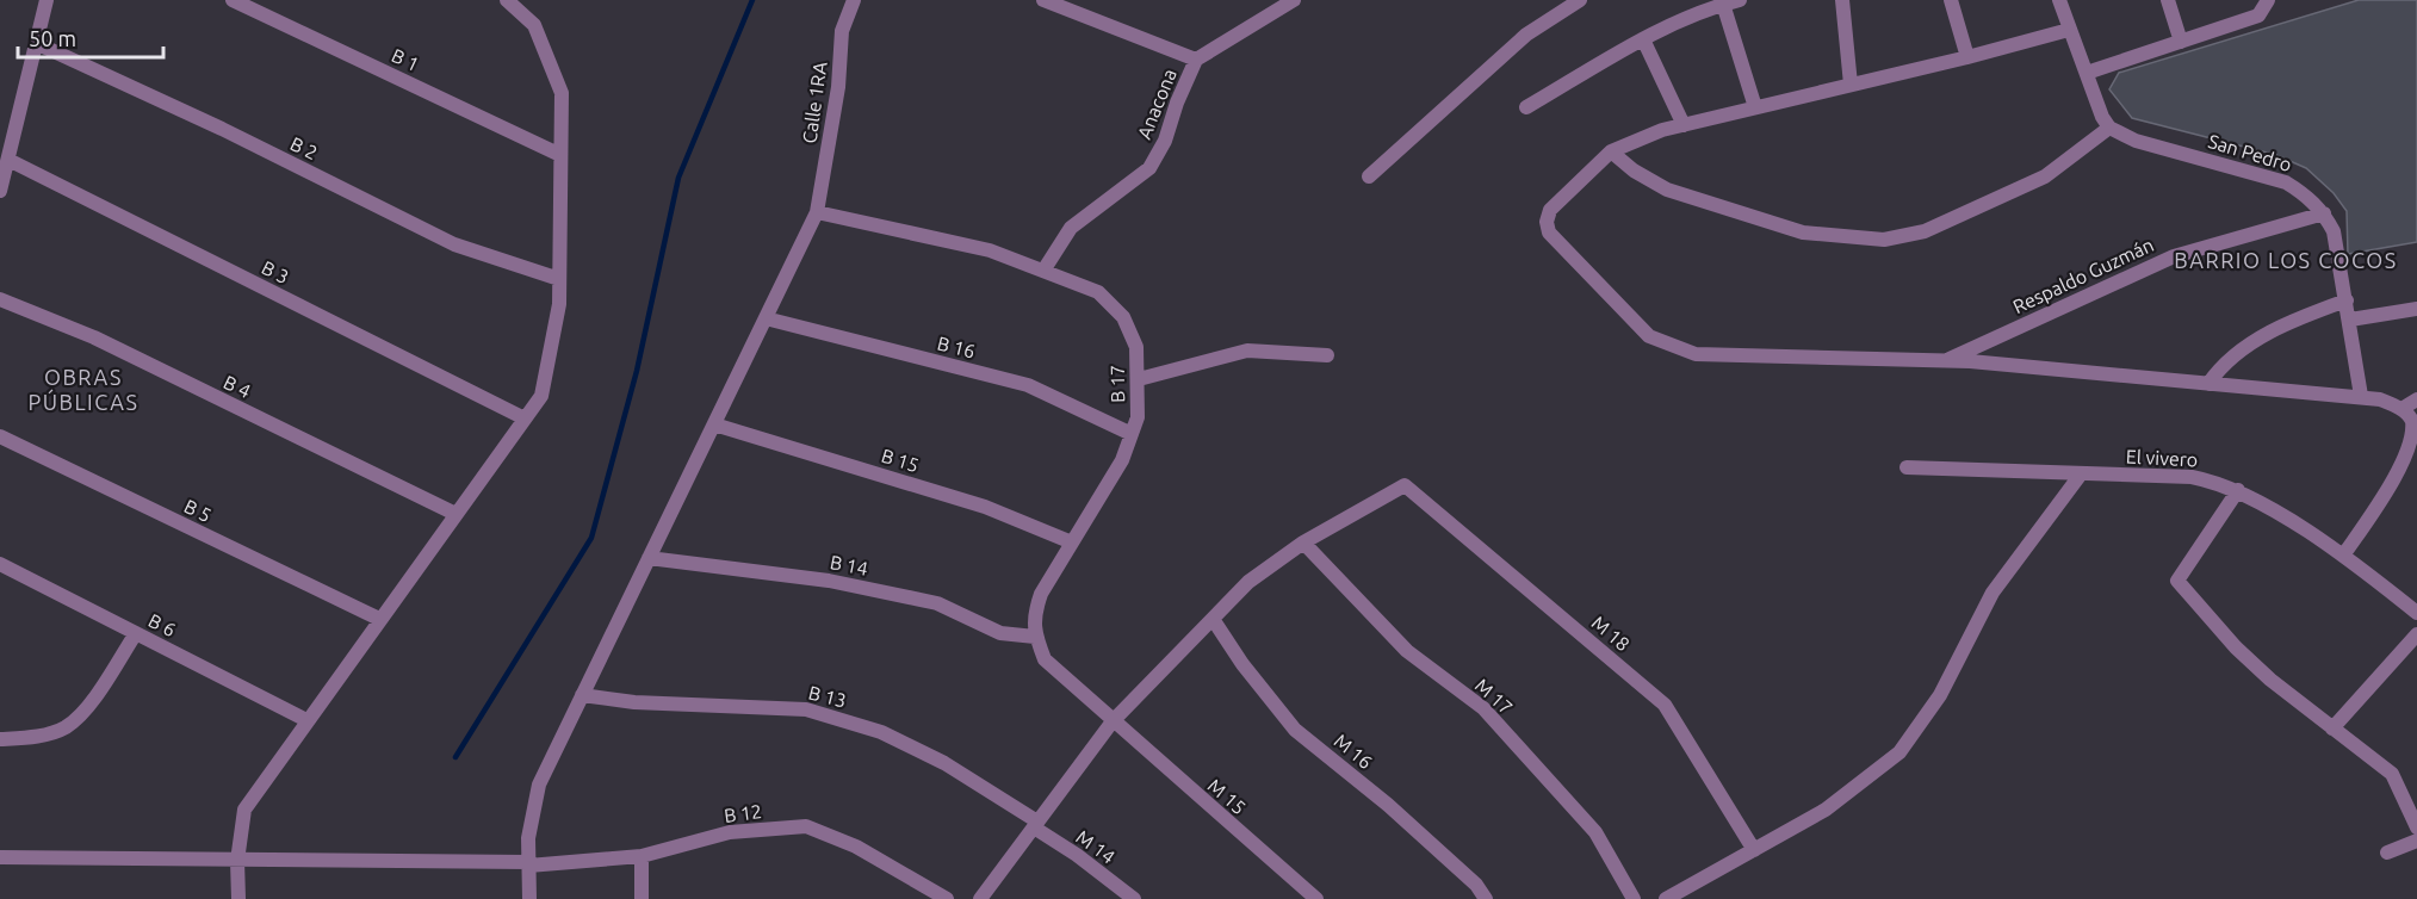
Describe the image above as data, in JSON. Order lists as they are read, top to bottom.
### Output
{
  "streets": {
    "street": [
      "B 1",
      "Calle 1RA",
      "Anacona",
      "B 2",
      "San Pedro",
      "B 3",
      "Respaldo Guzmán",
      "B 16",
      "B 17",
      "B 4",
      "El vivero",
      "B 15",
      "B 5",
      "B 14",
      "B 6",
      "M 18",
      "B 13",
      "M 17",
      "M 16",
      "M 15",
      "B 12",
      "M 14"
    ]
  },
  "crossings": [
    ["Calle 1RA", "B 16"],
    ["Calle 1RA", "B 17"],
    ["Calle 1RA", "B 15"],
    ["Calle 1RA", "B 14"],
    ["Calle 1RA", "B 13"],
    ["Calle 1RA", "B 12"],
    ["Anacona", "B 17"],
    ["San Pedro", "Respaldo Guzmán"],
    ["B 16", "B 17"],
    ["B 17", "B 15"],
    ["B 17", "B 14"],
    ["M 18", "M 17"],
    ["B 13", "M 14"]
  ],
  "districts": ["BARRIO LOS COCOS", "OBRAS PÚBLICAS"],
  "scale_bar": "50 m"
}
